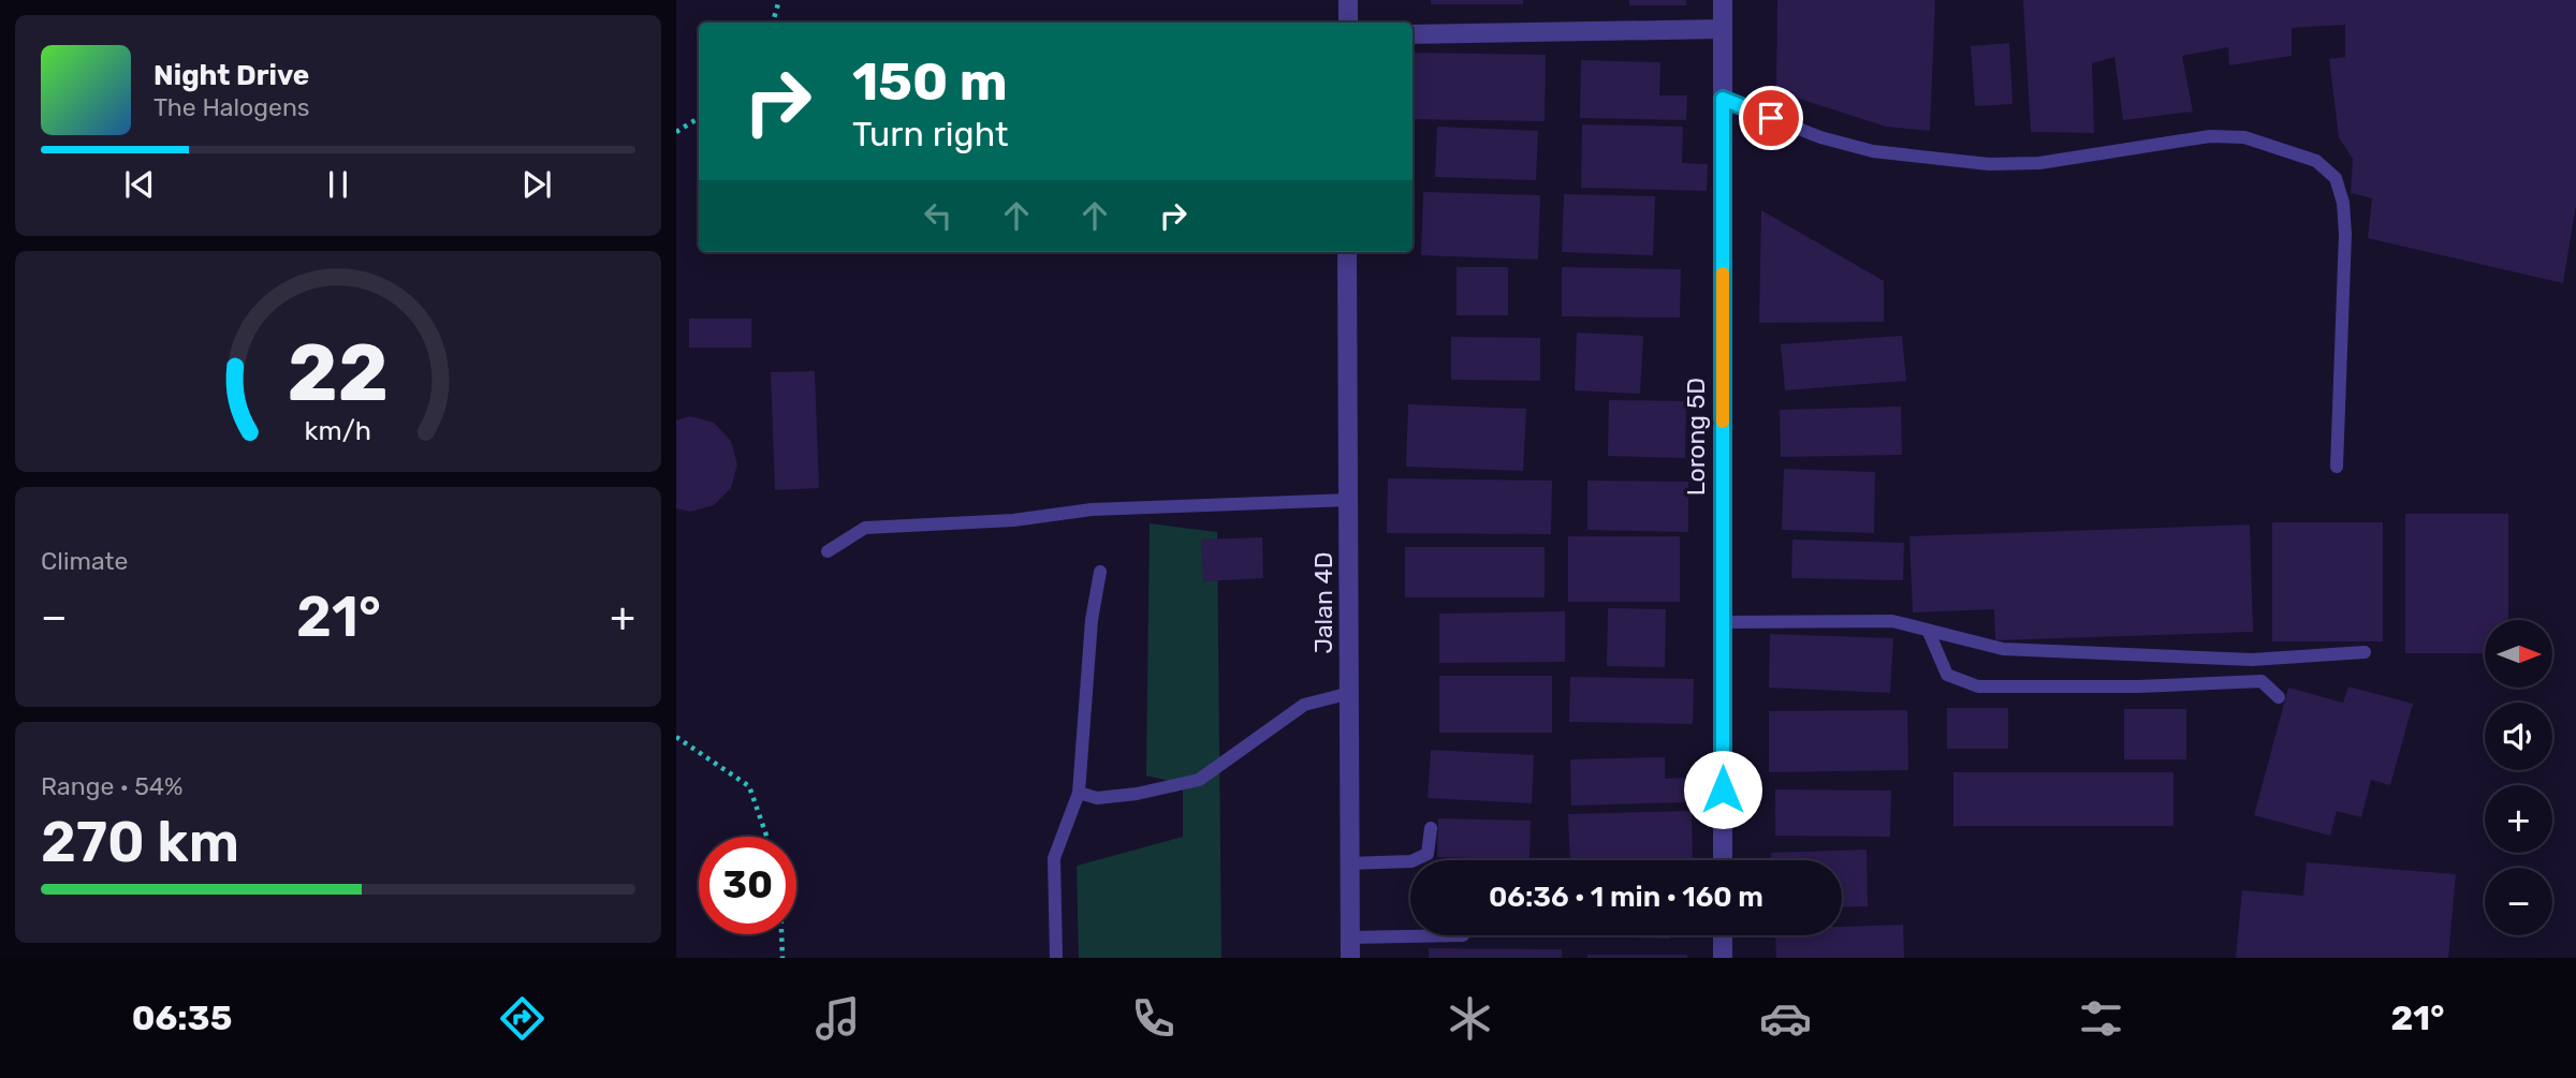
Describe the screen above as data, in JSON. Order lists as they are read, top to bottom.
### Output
{
  "streets": {
    "street": ["Lorong 5D", "Jalan 4D"]
  },
  "north": "right",
  "page": {
    "turn": ["150 m", "Turn right"],
    "song": ["Night Drive", "The Halogens"],
    "tile": [
      "Climate",
      ["Range · 54%", "270 km"]
    ],
    "heat": ["−", "21°", "+"],
    "map_buttons": ["+", "−"],
    "limit": "30",
    "trip": "06:36 · 1 min · 160 m",
    "tabs": ["06:35", "21°"],
    "gauge": ["22", "km/h"]
  }
}
